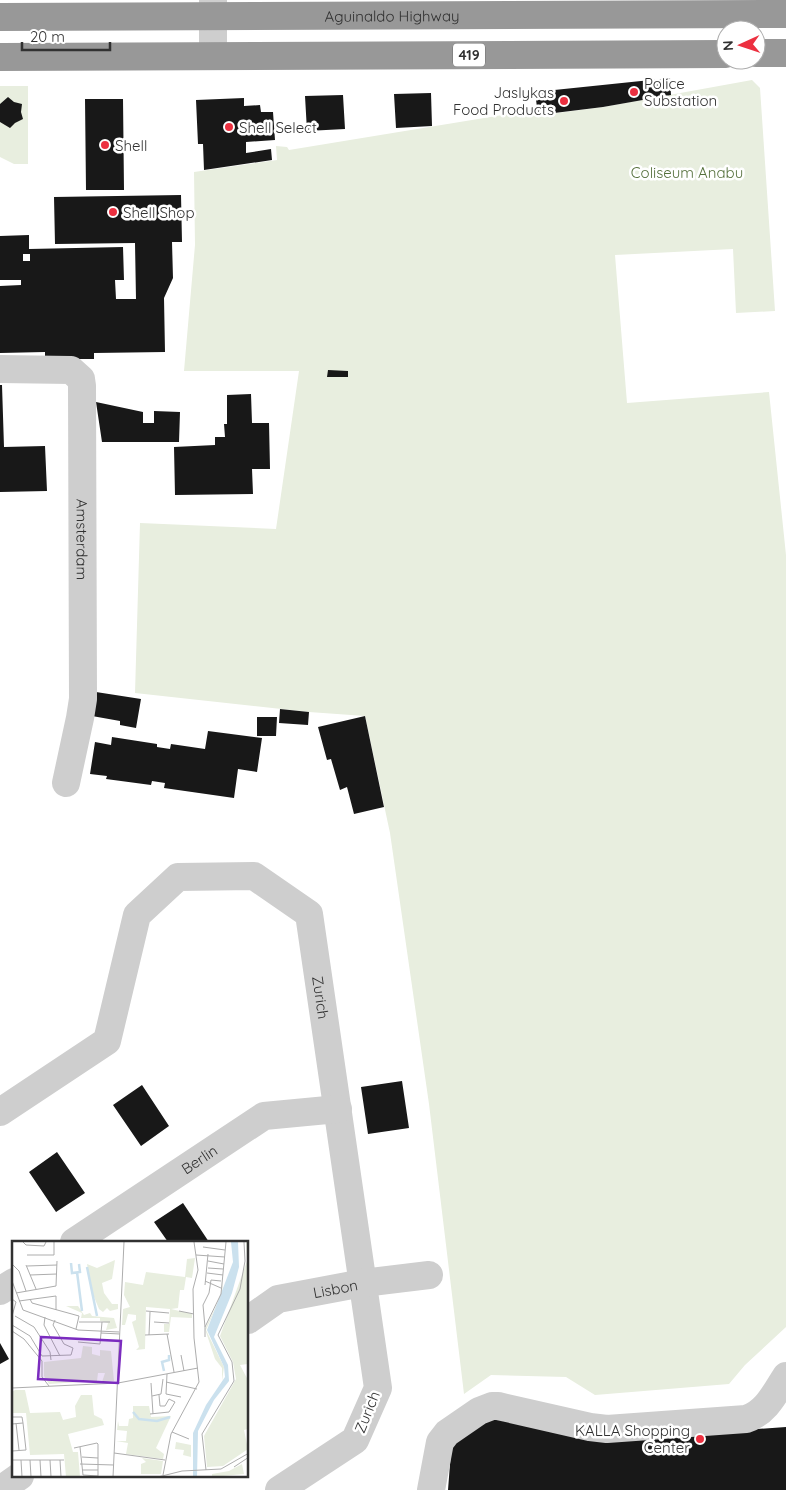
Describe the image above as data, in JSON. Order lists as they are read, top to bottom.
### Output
{
  "streets": {
    "highway": ["Aguinaldo Highway", "419"],
    "street": [
      "Amsterdam",
      "Zurich",
      "Berlin",
      "Lisbon"
    ]
  },
  "crossings": [
    ["Zurich", "Berlin"],
    ["Zurich", "Lisbon"]
  ],
  "parks": ["Coliseum Anabu"],
  "places": [
    "Police Substation",
    "Jaslykas Food Products",
    "Shell Select",
    "Shell",
    "Shell Shop",
    "KALLA Shopping Center"
  ],
  "scale_bar": "20 m",
  "north": "left"
}
